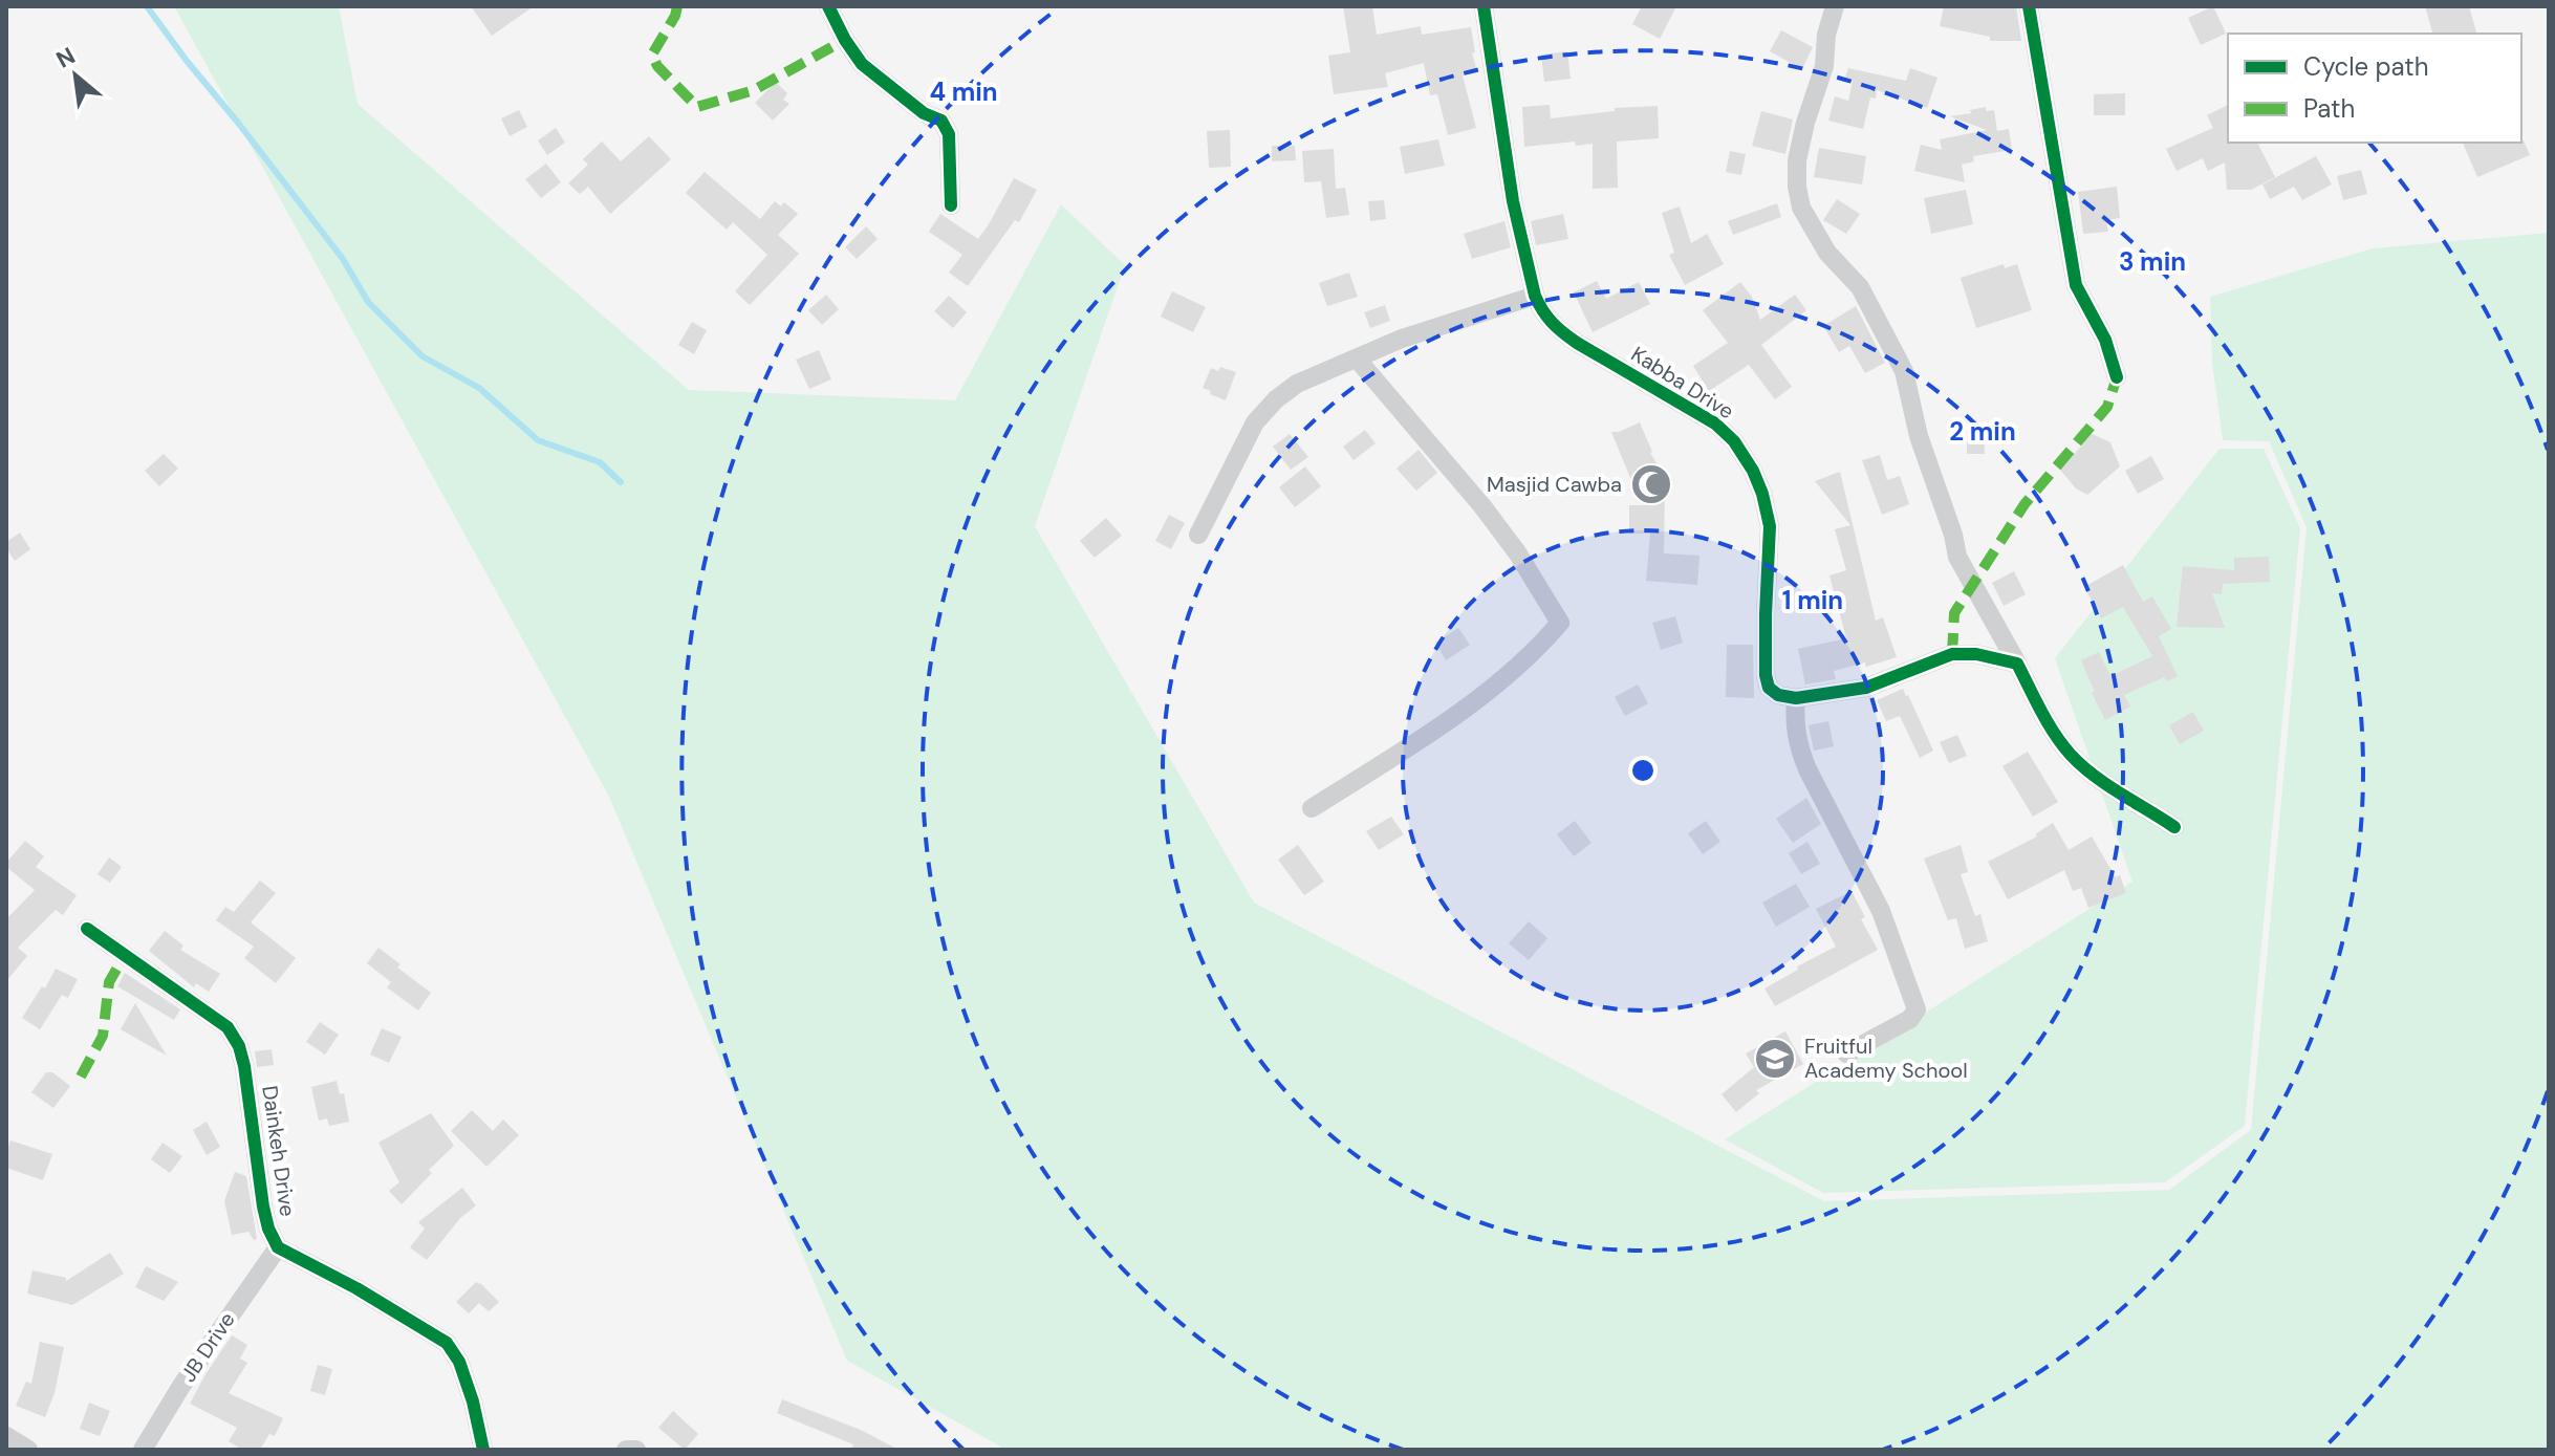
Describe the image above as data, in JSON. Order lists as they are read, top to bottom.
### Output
{
  "streets": {
    "street": ["Kabba Drive", "Dainkeh Drive", "JB Drive"]
  },
  "crossings": [
    ["Dainkeh Drive", "JB Drive"]
  ],
  "places": {
    "mosque": ["Masjid Cawba"],
    "school or university": ["Fruitful Academy School"]
  },
  "legend": ["Cycle path", "Path"],
  "north": "top left",
  "rings": [
    "4 min",
    "3 min",
    "2 min",
    "1 min"
  ]
}
